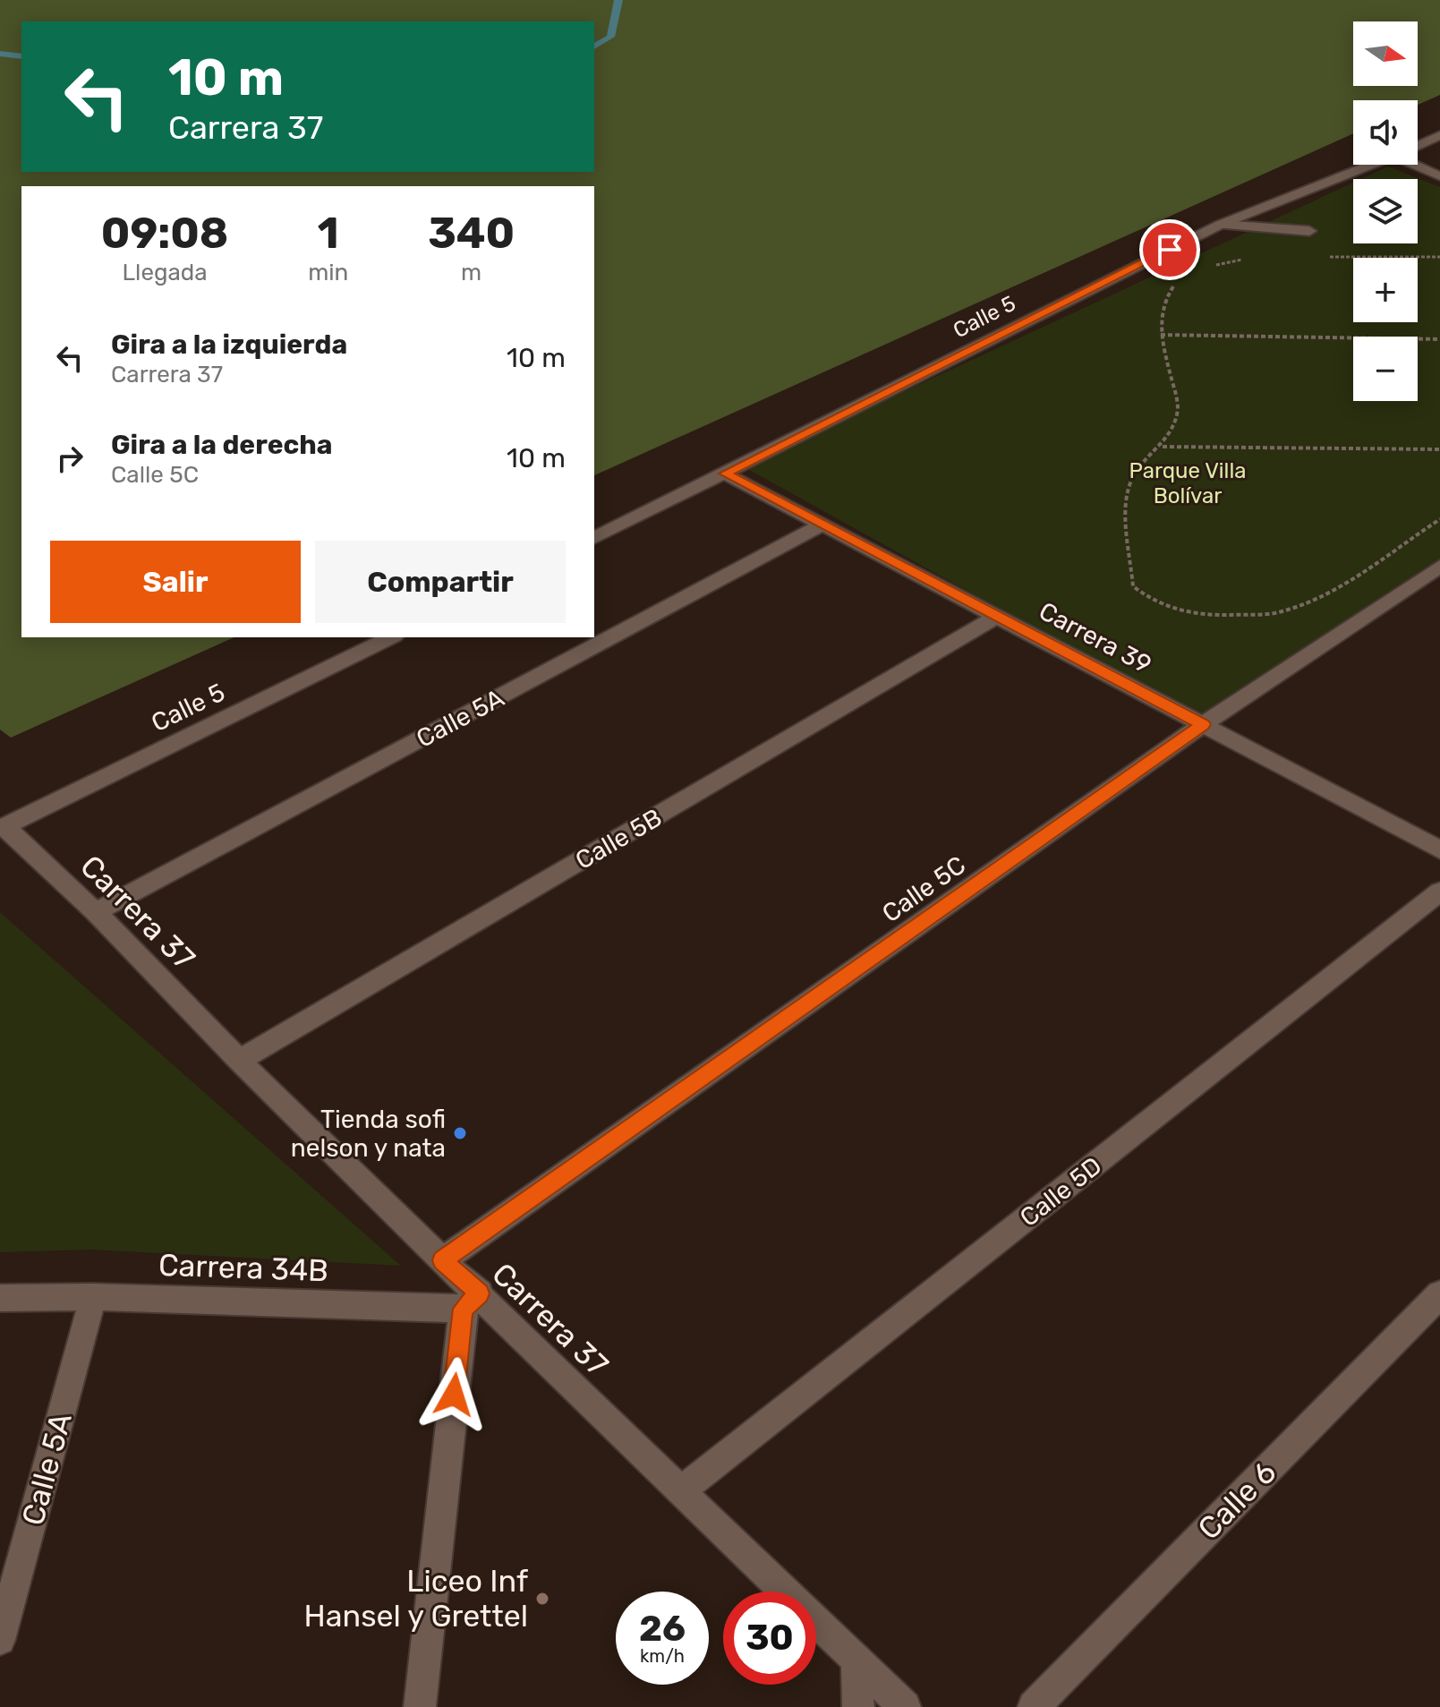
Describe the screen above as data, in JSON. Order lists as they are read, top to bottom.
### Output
{
  "streets": {
    "street": [
      "Calle 5",
      "Carrera 39",
      "Calle 5A",
      "Calle 5B",
      "Calle 5C",
      "Carrera 37",
      "Calle 5D",
      "Carrera 34B",
      "Calle 6"
    ]
  },
  "crossings": [
    ["Calle 5", "Carrera 39"],
    ["Calle 5", "Carrera 37"],
    ["Carrera 39", "Calle 5A"],
    ["Carrera 39", "Calle 5B"],
    ["Carrera 39", "Calle 5C"],
    ["Calle 5A", "Carrera 37"],
    ["Calle 5A", "Carrera 34B"],
    ["Calle 5B", "Carrera 37"],
    ["Calle 5C", "Carrera 37"],
    ["Carrera 37", "Calle 5D"],
    ["Carrera 37", "Carrera 34B"]
  ],
  "parks": ["Parque Villa Bolívar"],
  "places": ["Tienda sofi nelson y nata", "Liceo Inf Hansel y Grettel"],
  "north": "right",
  "page": {
    "map_buttons": ["+", "−"],
    "turn": ["10 m", "Carrera 37"],
    "eta": [
      "09:08",
      "Llegada",
      "1",
      "min",
      "340",
      "m"
    ],
    "list": [
      {
        "name": "Gira a la izquierda",
        "note": "Carrera 37",
        "value": "10 m"
      },
      {
        "name": "Gira a la derecha",
        "note": "Calle 5C",
        "value": "10 m"
      }
    ],
    "buttons": ["Salir", "Compartir"],
    "speed": "26 km/h",
    "limit": "30"
  }
}
